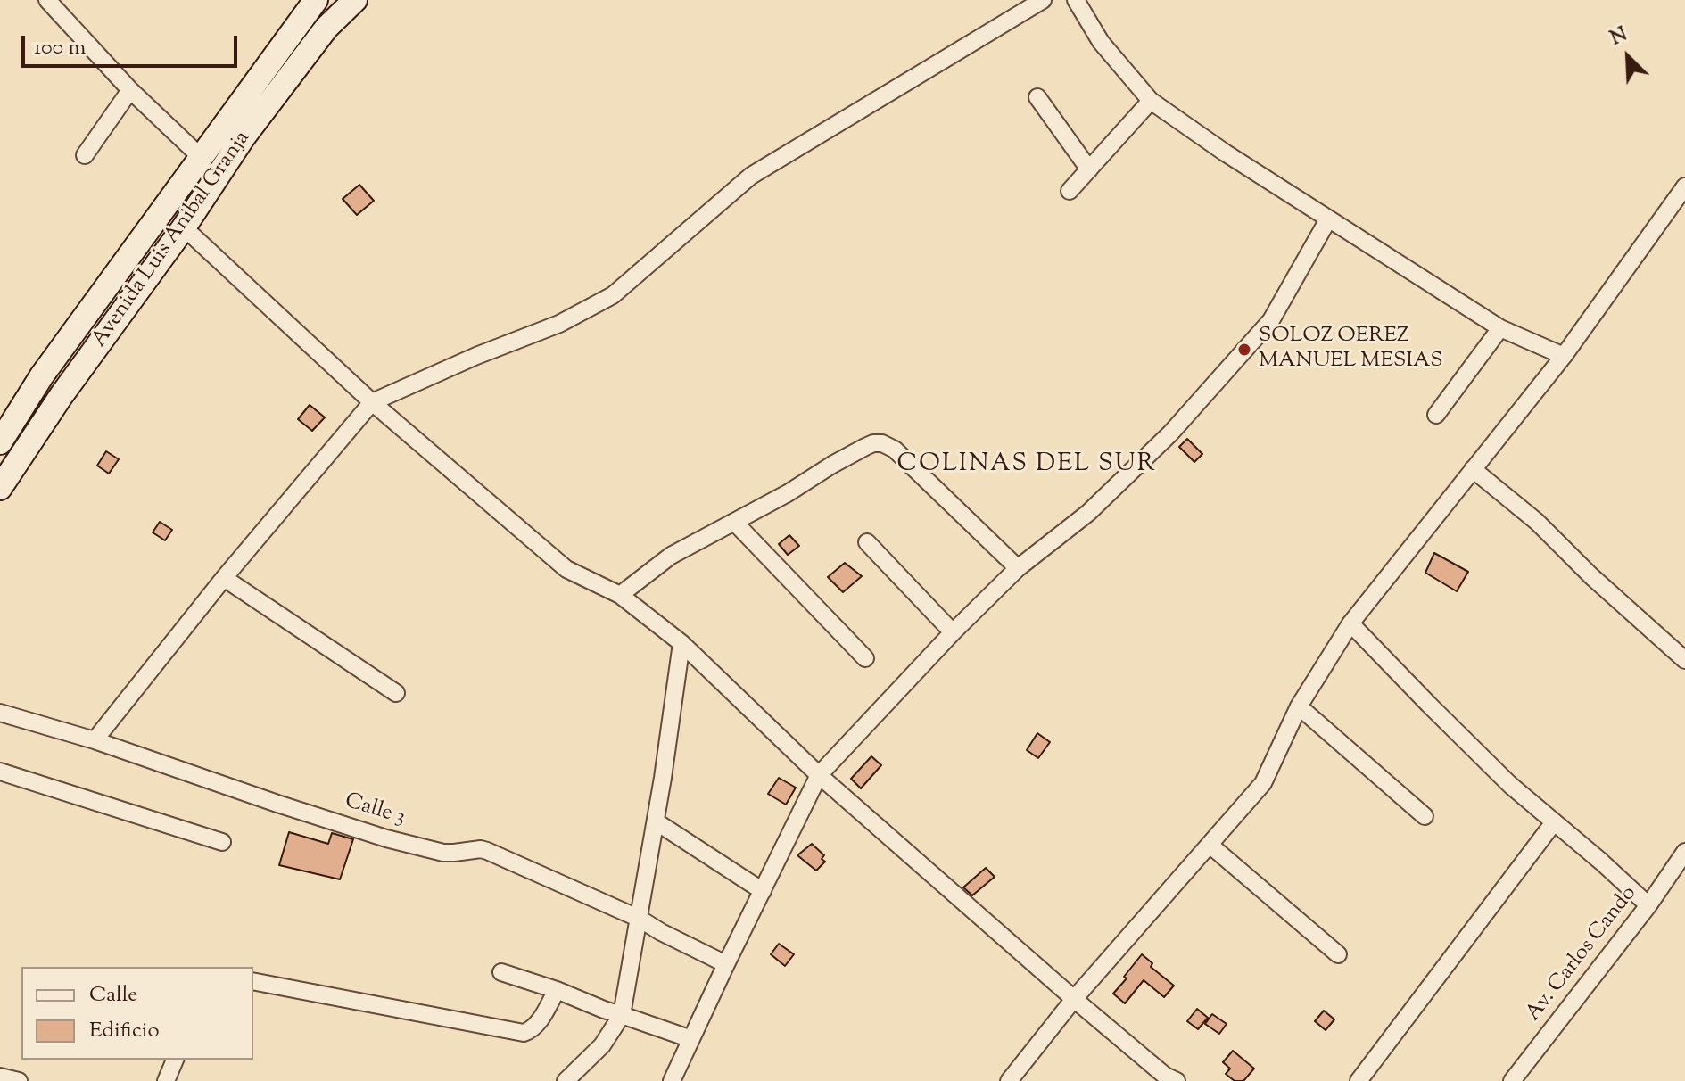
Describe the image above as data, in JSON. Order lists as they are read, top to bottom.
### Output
{
  "streets": {
    "main road": ["Avenida Luis Anibal Granja"],
    "street": ["Calle 3", "Av. Carlos Cando"]
  },
  "districts": ["COLINAS DEL SUR"],
  "places": ["SOLOZ OEREZ MANUEL MESIAS"],
  "legend": ["Calle", "Edificio"],
  "scale_bar": "100 m",
  "north": "top left"
}
